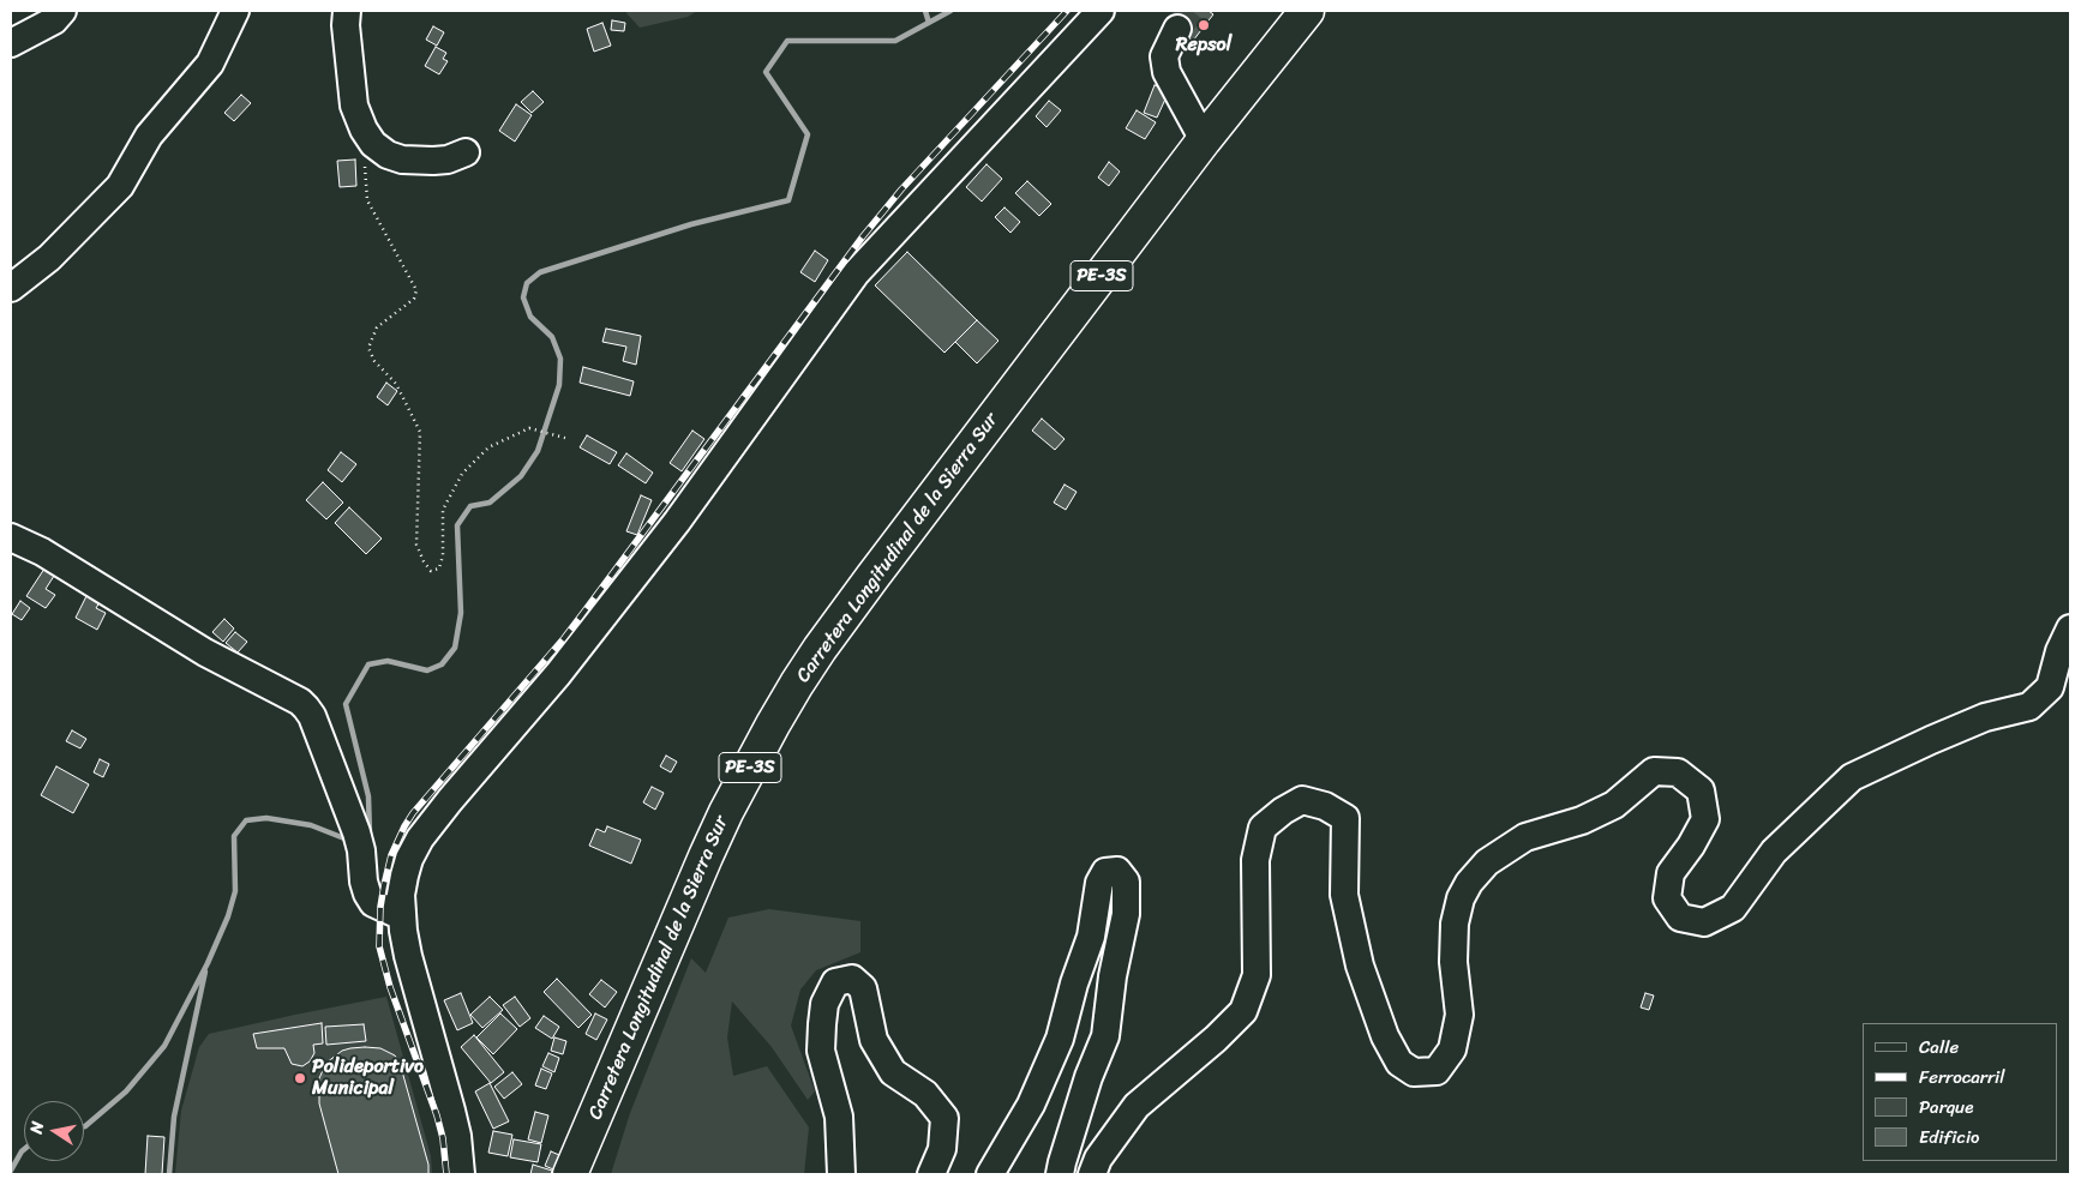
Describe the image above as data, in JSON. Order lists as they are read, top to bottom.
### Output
{
  "streets": {
    "highway": ["PE-3S", "Carretera Longitudinal de la Sierra Sur"]
  },
  "places": ["Repsol", "Polideportivo Municipal"],
  "legend": [
    "Calle",
    "Ferrocarril",
    "Parque",
    "Edificio"
  ],
  "north": "left"
}
